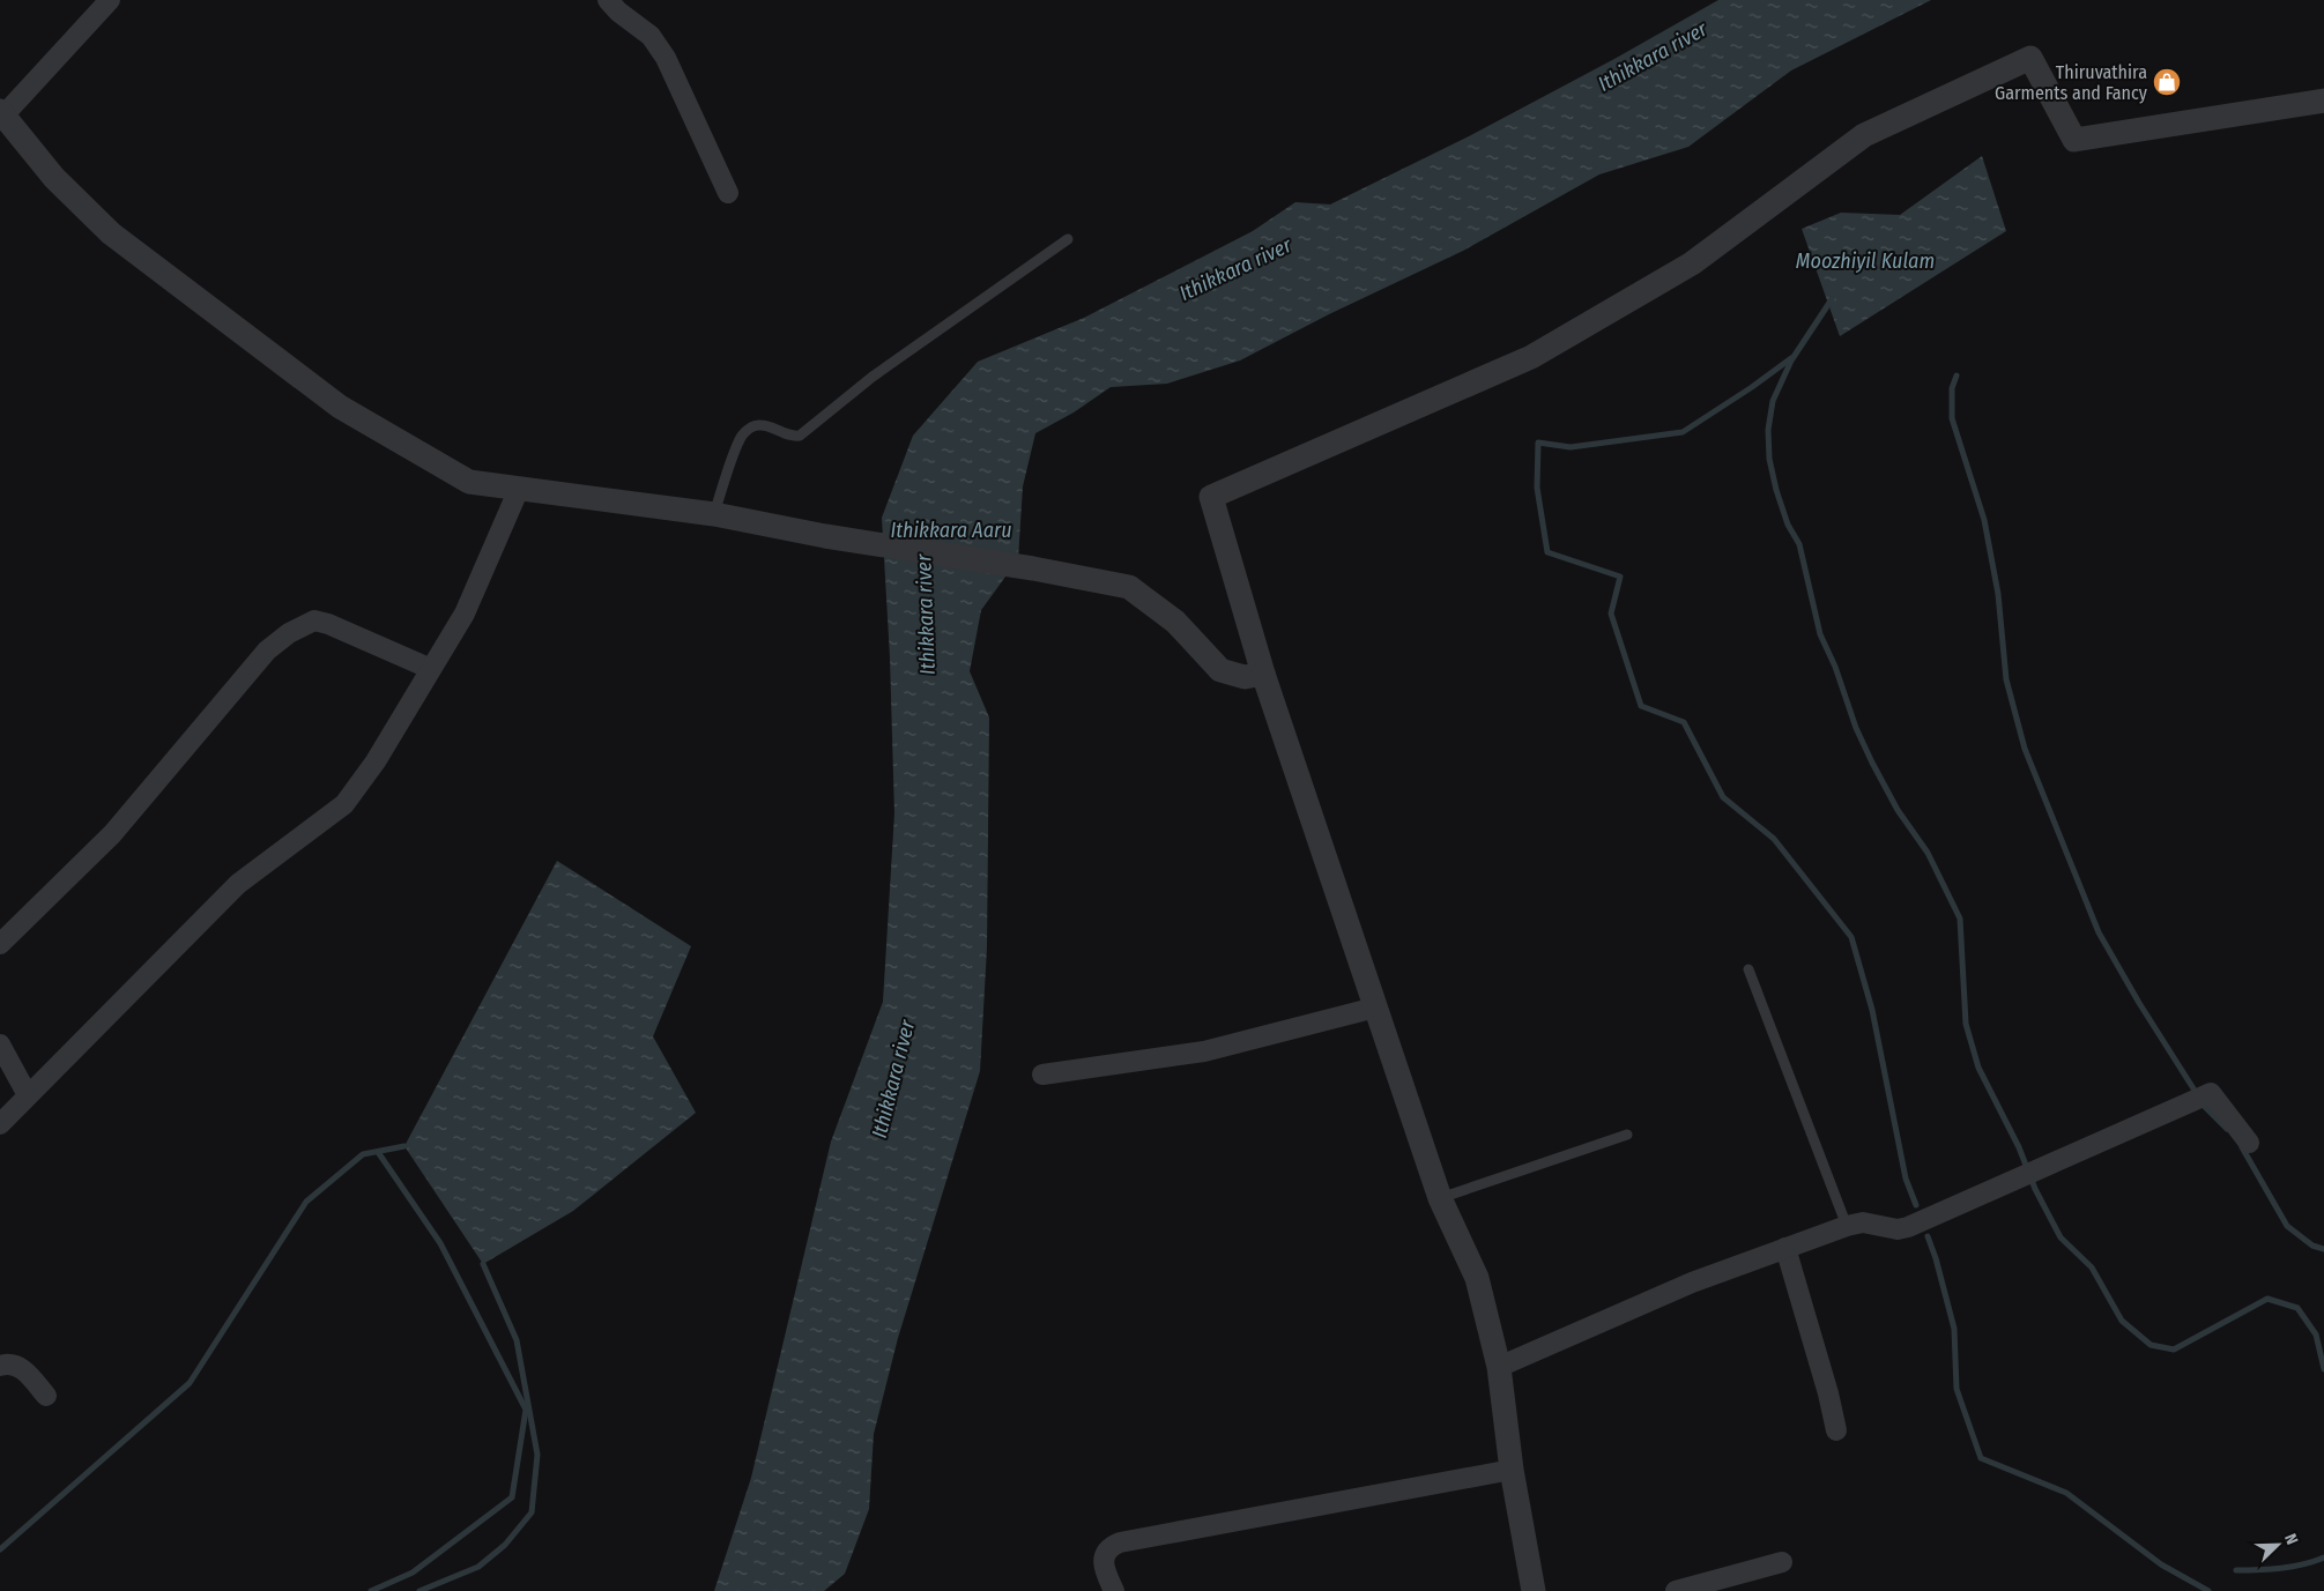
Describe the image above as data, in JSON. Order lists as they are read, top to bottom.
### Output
{
  "water": ["Ithikkara river", "Moozhiyil Kulam", "Ithikkara Aaru"],
  "places": {
    "shop": ["Thiruvathira Garments and Fancy"]
  },
  "north": "top right"
}
